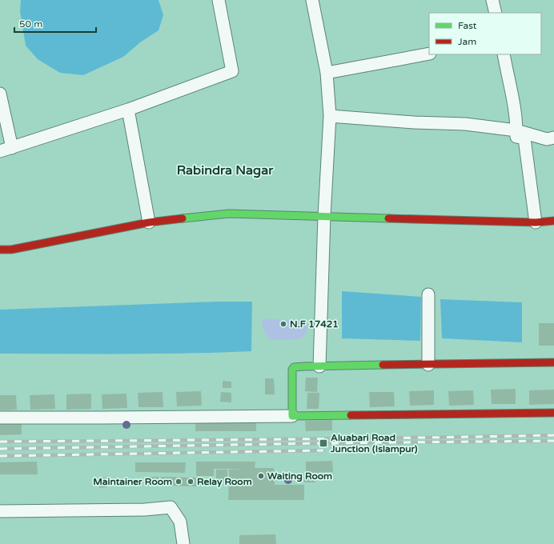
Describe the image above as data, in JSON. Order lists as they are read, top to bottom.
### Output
{
  "districts": ["Rabindra Nagar"],
  "places": {
    "other": [
      "N.F 17421",
      "Waiting Room",
      "Maintainer Room",
      "Relay Room"
    ],
    "transit": ["Aluabari Road Junction (Islampur)"]
  },
  "legend": ["Fast", "Jam"],
  "scale_bar": "50 m"
}
